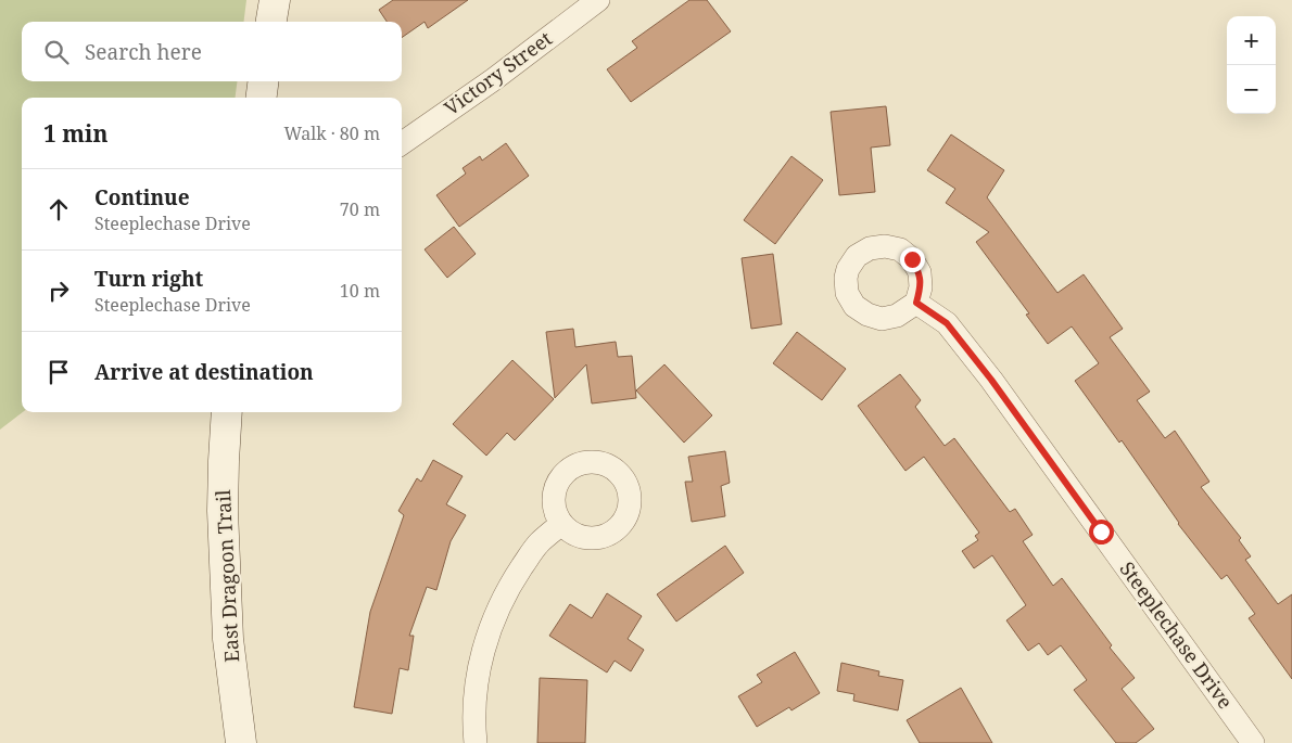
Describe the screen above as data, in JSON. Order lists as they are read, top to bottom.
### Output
{
  "streets": {
    "street": ["Victory Street", "East Dragoon Trail", "Steeplechase Drive"]
  },
  "page": {
    "map_buttons": ["+", "−"],
    "search": "Search here",
    "heading": ["1 min", "Walk · 80 m"],
    "list": [
      ["Continue", "Steeplechase Drive", "70 m"],
      ["Turn right", "Steeplechase Drive", "10 m"],
      "Arrive at destination"
    ]
  }
}
